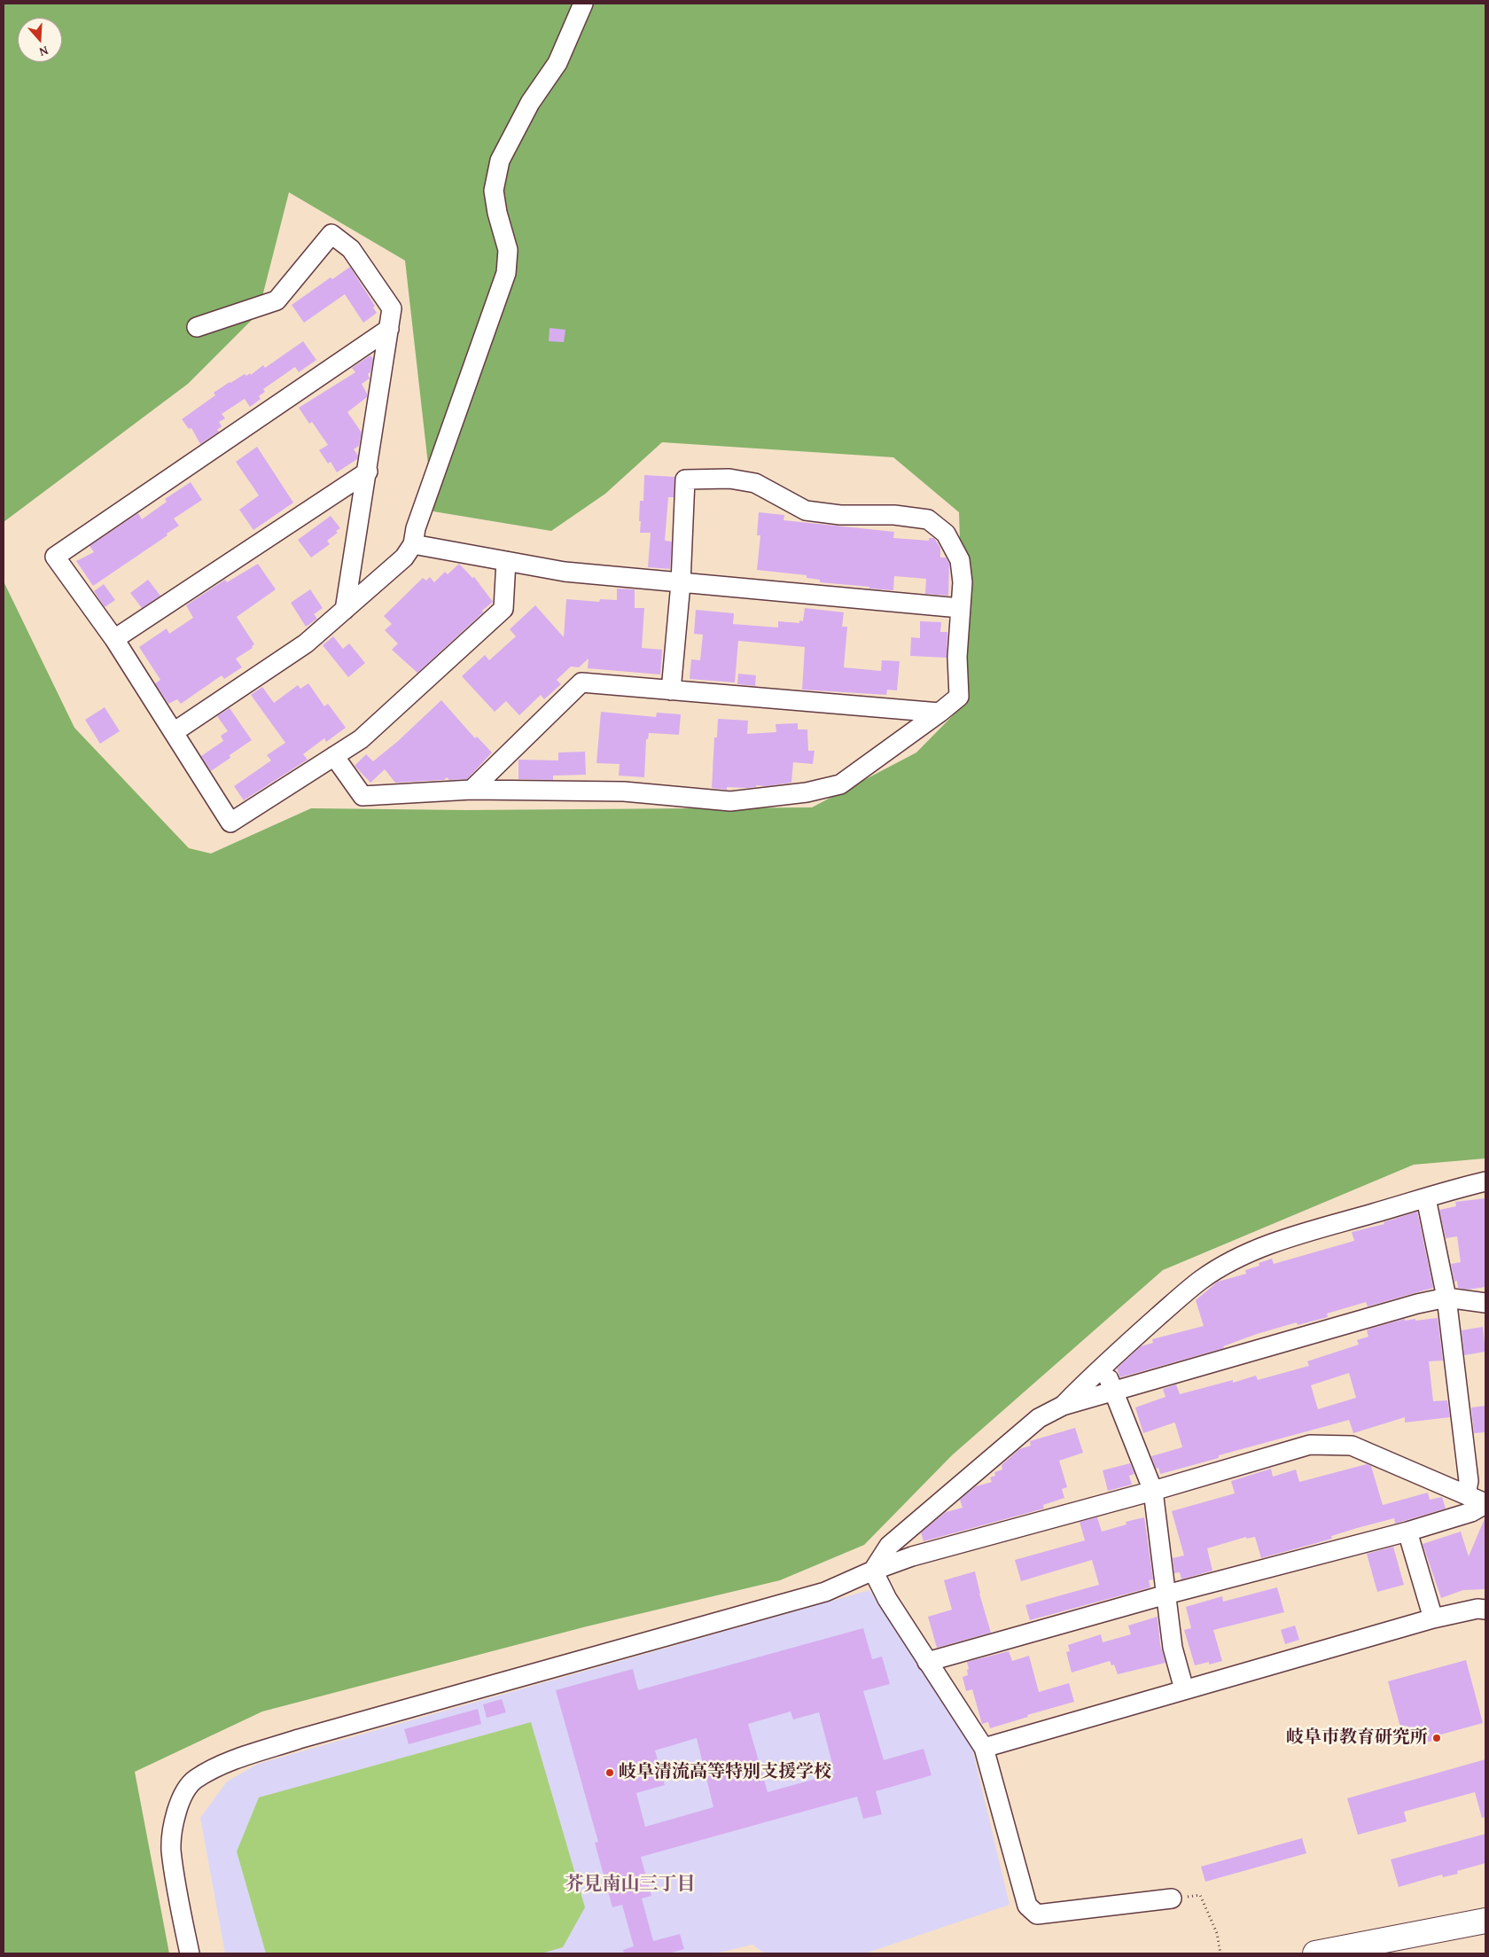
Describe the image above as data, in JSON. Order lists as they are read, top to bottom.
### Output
{
  "districts": ["芥見南山三丁目"],
  "places": ["岐阜市教育研究所", "岐阜清流高等特別支援学校"],
  "north": "bottom"
}
